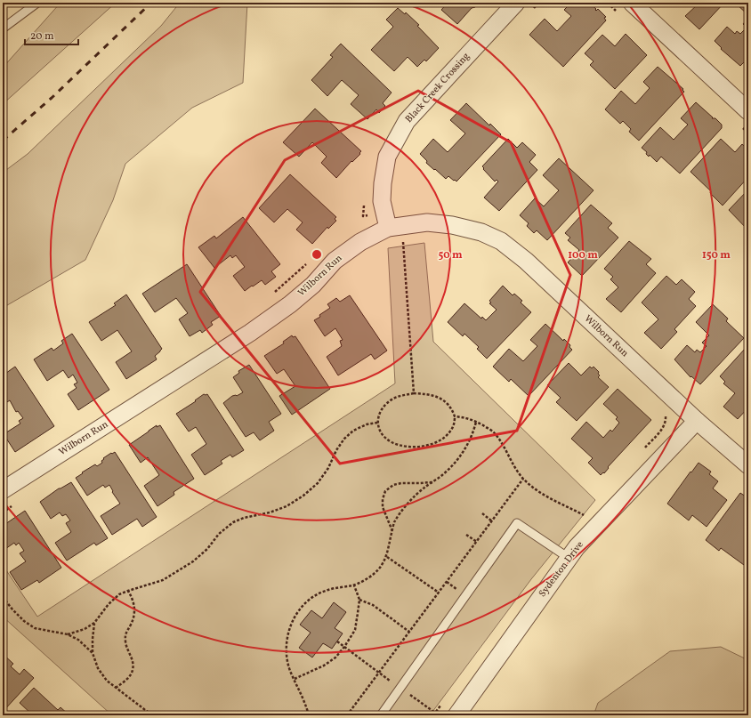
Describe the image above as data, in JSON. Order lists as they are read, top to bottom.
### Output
{
  "streets": {
    "street": ["Black Creek Crossing", "Wilborn Run", "Sydenton Drive"]
  },
  "crossings": [
    ["Black Creek Crossing", "Wilborn Run"],
    ["Wilborn Run", "Sydenton Drive"]
  ],
  "scale_bar": "20 m",
  "rings": ["50 m", "100 m", "150 m"]
}
